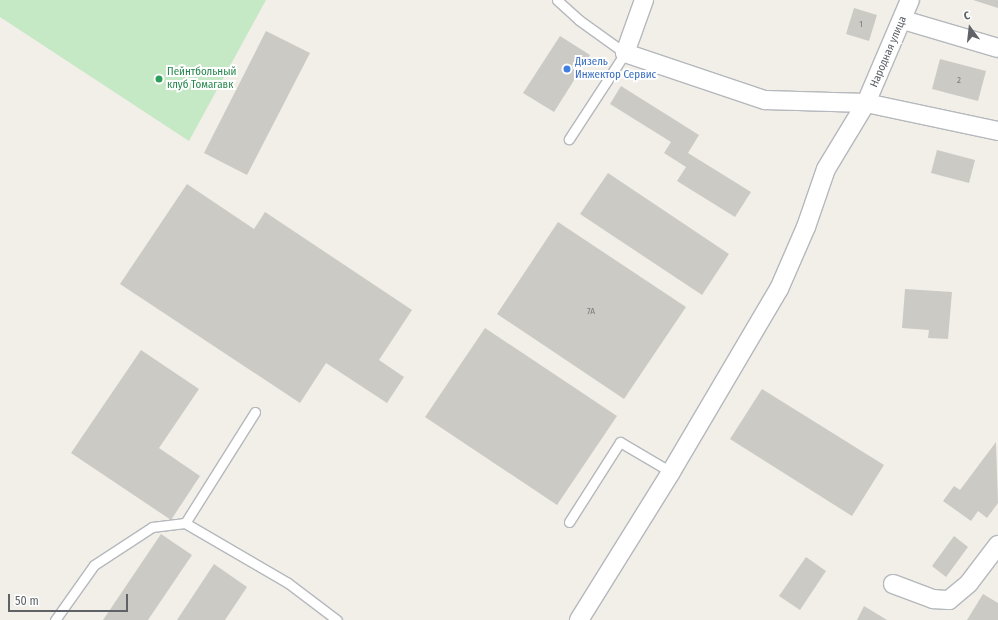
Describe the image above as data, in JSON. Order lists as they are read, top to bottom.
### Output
{
  "streets": {
    "street": ["Народная улица"]
  },
  "places": ["Дизель Инжектор Сервис", "Пейнтбольный клуб Томагавк"],
  "house_numbers": ["1", "2", "7А"],
  "scale_bar": "50 m",
  "north": "top"
}
